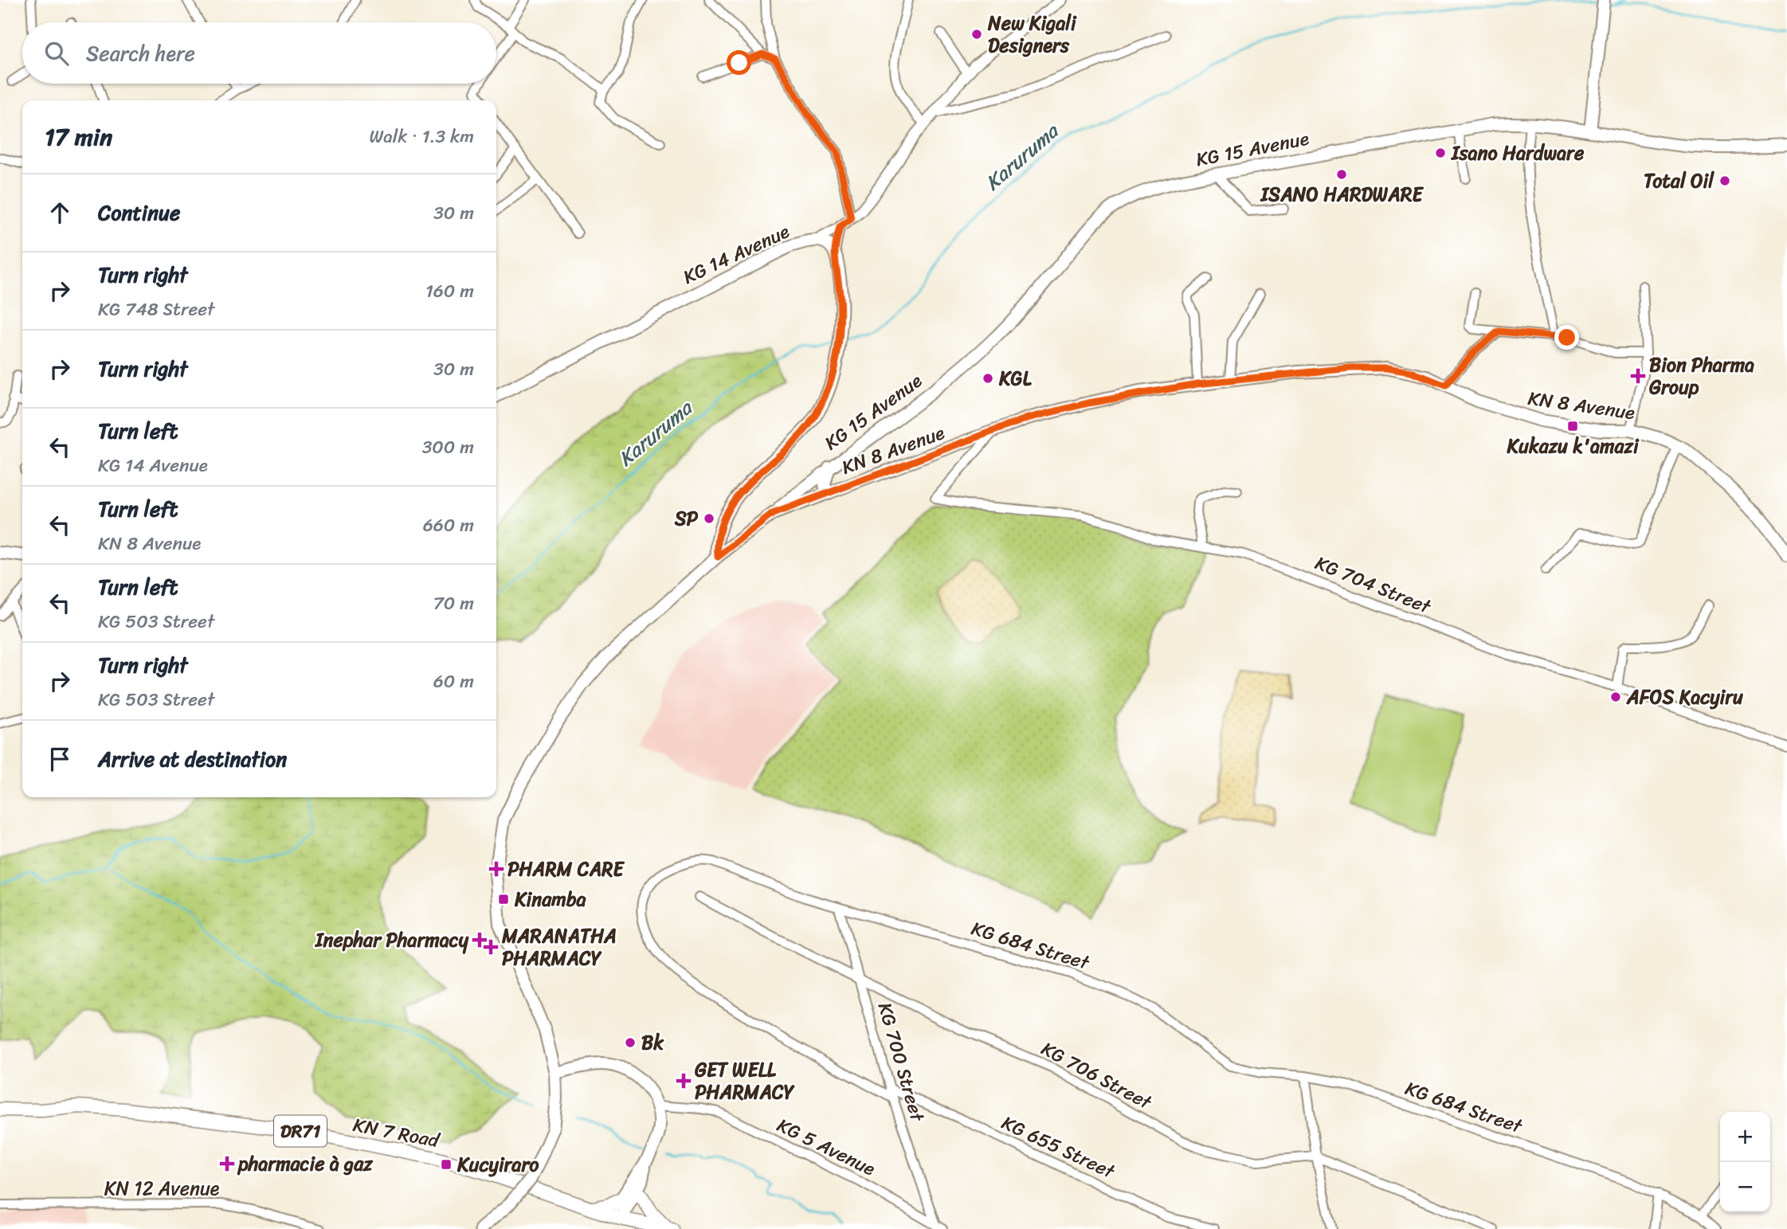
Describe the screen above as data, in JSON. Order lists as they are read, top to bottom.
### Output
{
  "streets": {
    "main road": [
      "KG 15 Avenue",
      "KG 14 Avenue",
      "KN 8 Avenue",
      "DR71",
      "KN 7 Road"
    ],
    "street": [
      "KG 704 Street",
      "KG 684 Street",
      "KG 700 Street",
      "KG 706 Street",
      "KG 5 Avenue",
      "KG 655 Street",
      "KN 12 Avenue"
    ]
  },
  "crossings": [
    ["KG 15 Avenue", "KN 8 Avenue"],
    ["KN 8 Avenue", "KG 704 Street"],
    ["KG 684 Street", "KG 700 Street"],
    ["KG 700 Street", "KG 706 Street"],
    ["KG 700 Street", "KG 5 Avenue"],
    ["KG 700 Street", "KG 655 Street"],
    ["DR71", "KN 7 Road"]
  ],
  "water": ["Karuruma"],
  "places": {
    "other": [
      "New Kigali Designers",
      "Isano Hardware",
      "ISANO HARDWARE",
      "Total Oil",
      "KGL",
      "SP",
      "AFOS Kacyiru",
      "Bk"
    ],
    "health": [
      "Bion Pharma Group",
      "PHARM CARE",
      "Inephar Pharmacy",
      "MARANATHA PHARMACY",
      "GET WELL PHARMACY",
      "pharmacie à gaz"
    ],
    "transit": ["Kukazu k'amazi", "Kinamba", "Kucyiraro"]
  },
  "page": {
    "search": "Search here",
    "heading": ["17 min", "Walk · 1.3 km"],
    "list": [
      ["Continue", "30 m"],
      ["Turn right", "KG 748 Street", "160 m"],
      ["Turn right", "30 m"],
      ["Turn left", "KG 14 Avenue", "300 m"],
      ["Turn left", "KN 8 Avenue", "660 m"],
      ["Turn left", "KG 503 Street", "70 m"],
      ["Turn right", "KG 503 Street", "60 m"],
      "Arrive at destination"
    ],
    "map_buttons": ["+", "−"]
  }
}
